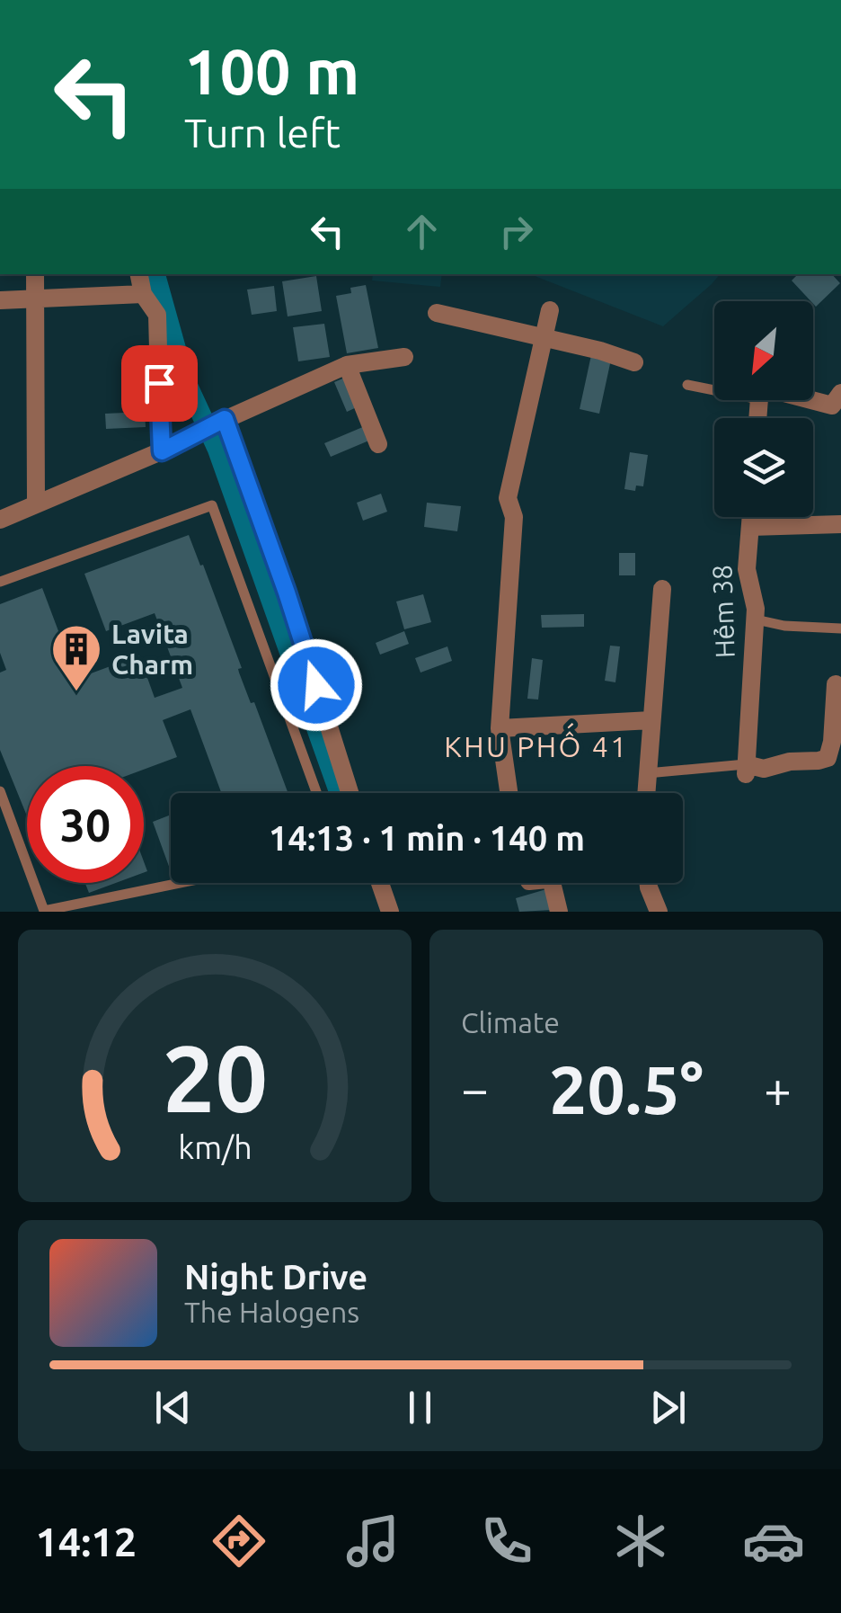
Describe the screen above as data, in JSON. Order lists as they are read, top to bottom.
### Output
{
  "streets": {
    "street": ["Hẻm 38"]
  },
  "districts": ["KHU PHỐ 41"],
  "places": {
    "building": ["Lavita Charm"]
  },
  "north": "bottom left",
  "page": {
    "turn": ["100 m", "Turn left"],
    "limit": "30",
    "trip": "14:13 · 1 min · 140 m",
    "tile": "Climate",
    "heat": ["−", "20.5°", "+"],
    "song": ["Night Drive", "The Halogens"],
    "tabs": "14:12",
    "gauge": ["20", "km/h"]
  }
}
